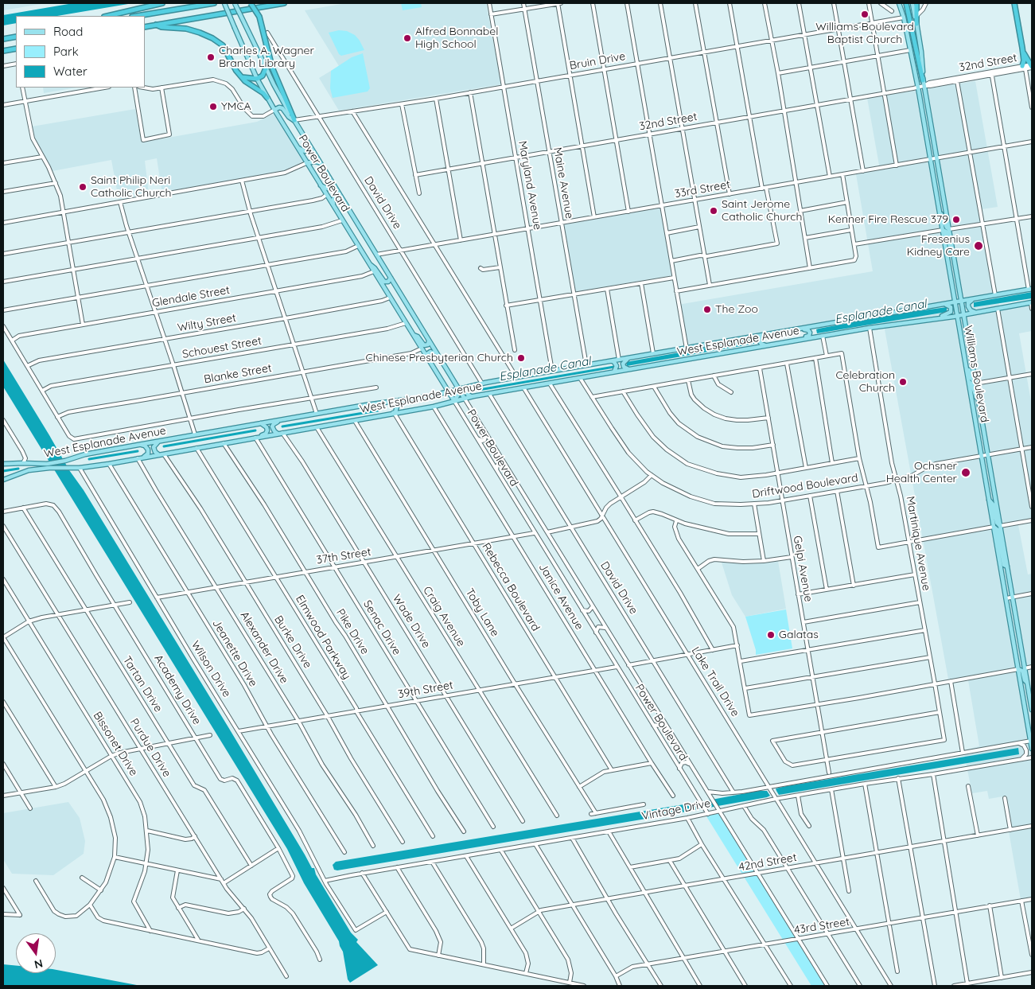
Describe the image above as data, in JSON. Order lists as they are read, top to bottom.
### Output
{
  "streets": {
    "main road": ["Power Boulevard", "West Esplanade Avenue", "Williams Boulevard"],
    "street": [
      "Bruin Drive",
      "32nd Street",
      "Maine Avenue",
      "Maryland Avenue",
      "33rd Street",
      "David Drive",
      "Glendale Street",
      "Wilty Street",
      "Schouest Street",
      "Blanke Street",
      "Driftwood Boulevard",
      "Martinique Avenue",
      "37th Street",
      "Gelpi Avenue",
      "Rebecca Boulevard",
      "Janice Avenue",
      "Toby Lane",
      "Craig Avenue",
      "Wade Drive",
      "Senac Drive",
      "Pike Drive",
      "Elmwood Parkway",
      "Burke Drive",
      "Alexander Drive",
      "Jeanette Drive",
      "Wilson Drive",
      "Lake Trail Drive",
      "Tartan Drive",
      "Academy Drive",
      "39th Street",
      "Bissonet Drive",
      "Purdue Drive",
      "Vintage Drive",
      "42nd Street",
      "43rd Street"
    ]
  },
  "crossings": [
    ["Bruin Drive", "Power Boulevard"],
    ["Bruin Drive", "Maine Avenue"],
    ["Bruin Drive", "Maryland Avenue"],
    ["Bruin Drive", "David Drive"],
    ["Bruin Drive", "Williams Boulevard"],
    ["32nd Street", "Maine Avenue"],
    ["32nd Street", "Maryland Avenue"],
    ["32nd Street", "Williams Boulevard"],
    ["Power Boulevard", "33rd Street"],
    ["Power Boulevard", "Glendale Street"],
    ["Power Boulevard", "Wilty Street"],
    ["Power Boulevard", "West Esplanade Avenue"],
    ["Power Boulevard", "Schouest Street"],
    ["Power Boulevard", "Blanke Street"],
    ["Power Boulevard", "37th Street"],
    ["Power Boulevard", "39th Street"],
    ["Power Boulevard", "Vintage Drive"],
    ["Power Boulevard", "42nd Street"],
    ["Power Boulevard", "43rd Street"],
    ["Maine Avenue", "33rd Street"],
    ["Maine Avenue", "West Esplanade Avenue"],
    ["Maryland Avenue", "33rd Street"],
    ["Maryland Avenue", "West Esplanade Avenue"],
    ["33rd Street", "David Drive"],
    ["33rd Street", "Williams Boulevard"],
    ["David Drive", "West Esplanade Avenue"],
    ["David Drive", "Vintage Drive"],
    ["West Esplanade Avenue", "Williams Boulevard"],
    ["West Esplanade Avenue", "Driftwood Boulevard"],
    ["West Esplanade Avenue", "Martinique Avenue"],
    ["West Esplanade Avenue", "Rebecca Boulevard"],
    ["West Esplanade Avenue", "Janice Avenue"],
    ["West Esplanade Avenue", "Toby Lane"],
    ["West Esplanade Avenue", "Craig Avenue"],
    ["West Esplanade Avenue", "Wade Drive"],
    ["West Esplanade Avenue", "Senac Drive"],
    ["West Esplanade Avenue", "Pike Drive"],
    ["West Esplanade Avenue", "Elmwood Parkway"],
    ["West Esplanade Avenue", "Burke Drive"],
    ["West Esplanade Avenue", "Alexander Drive"],
    ["West Esplanade Avenue", "Jeanette Drive"],
    ["West Esplanade Avenue", "Wilson Drive"],
    ["West Esplanade Avenue", "Lake Trail Drive"],
    ["Williams Boulevard", "Driftwood Boulevard"],
    ["Williams Boulevard", "Vintage Drive"],
    ["Driftwood Boulevard", "Martinique Avenue"],
    ["Driftwood Boulevard", "Gelpi Avenue"],
    ["Martinique Avenue", "Gelpi Avenue"],
    ["37th Street", "Rebecca Boulevard"],
    ["37th Street", "Janice Avenue"],
    ["37th Street", "Toby Lane"],
    ["37th Street", "Craig Avenue"],
    ["37th Street", "Wade Drive"],
    ["37th Street", "Senac Drive"],
    ["37th Street", "Pike Drive"],
    ["37th Street", "Elmwood Parkway"],
    ["37th Street", "Burke Drive"],
    ["37th Street", "Alexander Drive"],
    ["37th Street", "Jeanette Drive"],
    ["37th Street", "Wilson Drive"],
    ["Rebecca Boulevard", "39th Street"],
    ["Janice Avenue", "39th Street"],
    ["Toby Lane", "39th Street"],
    ["Toby Lane", "Vintage Drive"],
    ["Craig Avenue", "39th Street"],
    ["Wade Drive", "39th Street"],
    ["Senac Drive", "39th Street"],
    ["Pike Drive", "39th Street"],
    ["Elmwood Parkway", "39th Street"],
    ["Burke Drive", "39th Street"],
    ["Alexander Drive", "39th Street"],
    ["Jeanette Drive", "39th Street"],
    ["Wilson Drive", "39th Street"],
    ["Wilson Drive", "Vintage Drive"],
    ["Lake Trail Drive", "Vintage Drive"],
    ["Lake Trail Drive", "42nd Street"],
    ["Lake Trail Drive", "43rd Street"],
    ["Tartan Drive", "Academy Drive"]
  ],
  "water": ["Esplanade Canal"],
  "places": [
    "Williams Boulevard Baptist Church",
    "Alfred Bonnabel High School",
    "Charles A. Wagner Branch Library",
    "YMCA",
    "Saint Philip Neri Catholic Church",
    "Saint Jerome Catholic Church",
    "Kenner Fire Rescue 379",
    "Fresenius Kidney Care",
    "The Zoo",
    "Chinese Presbyterian Church",
    "Celebration Church",
    "Ochsner Health Center",
    "Galatas"
  ],
  "legend": ["Road", "Park", "Water"],
  "north": "bottom"
}
